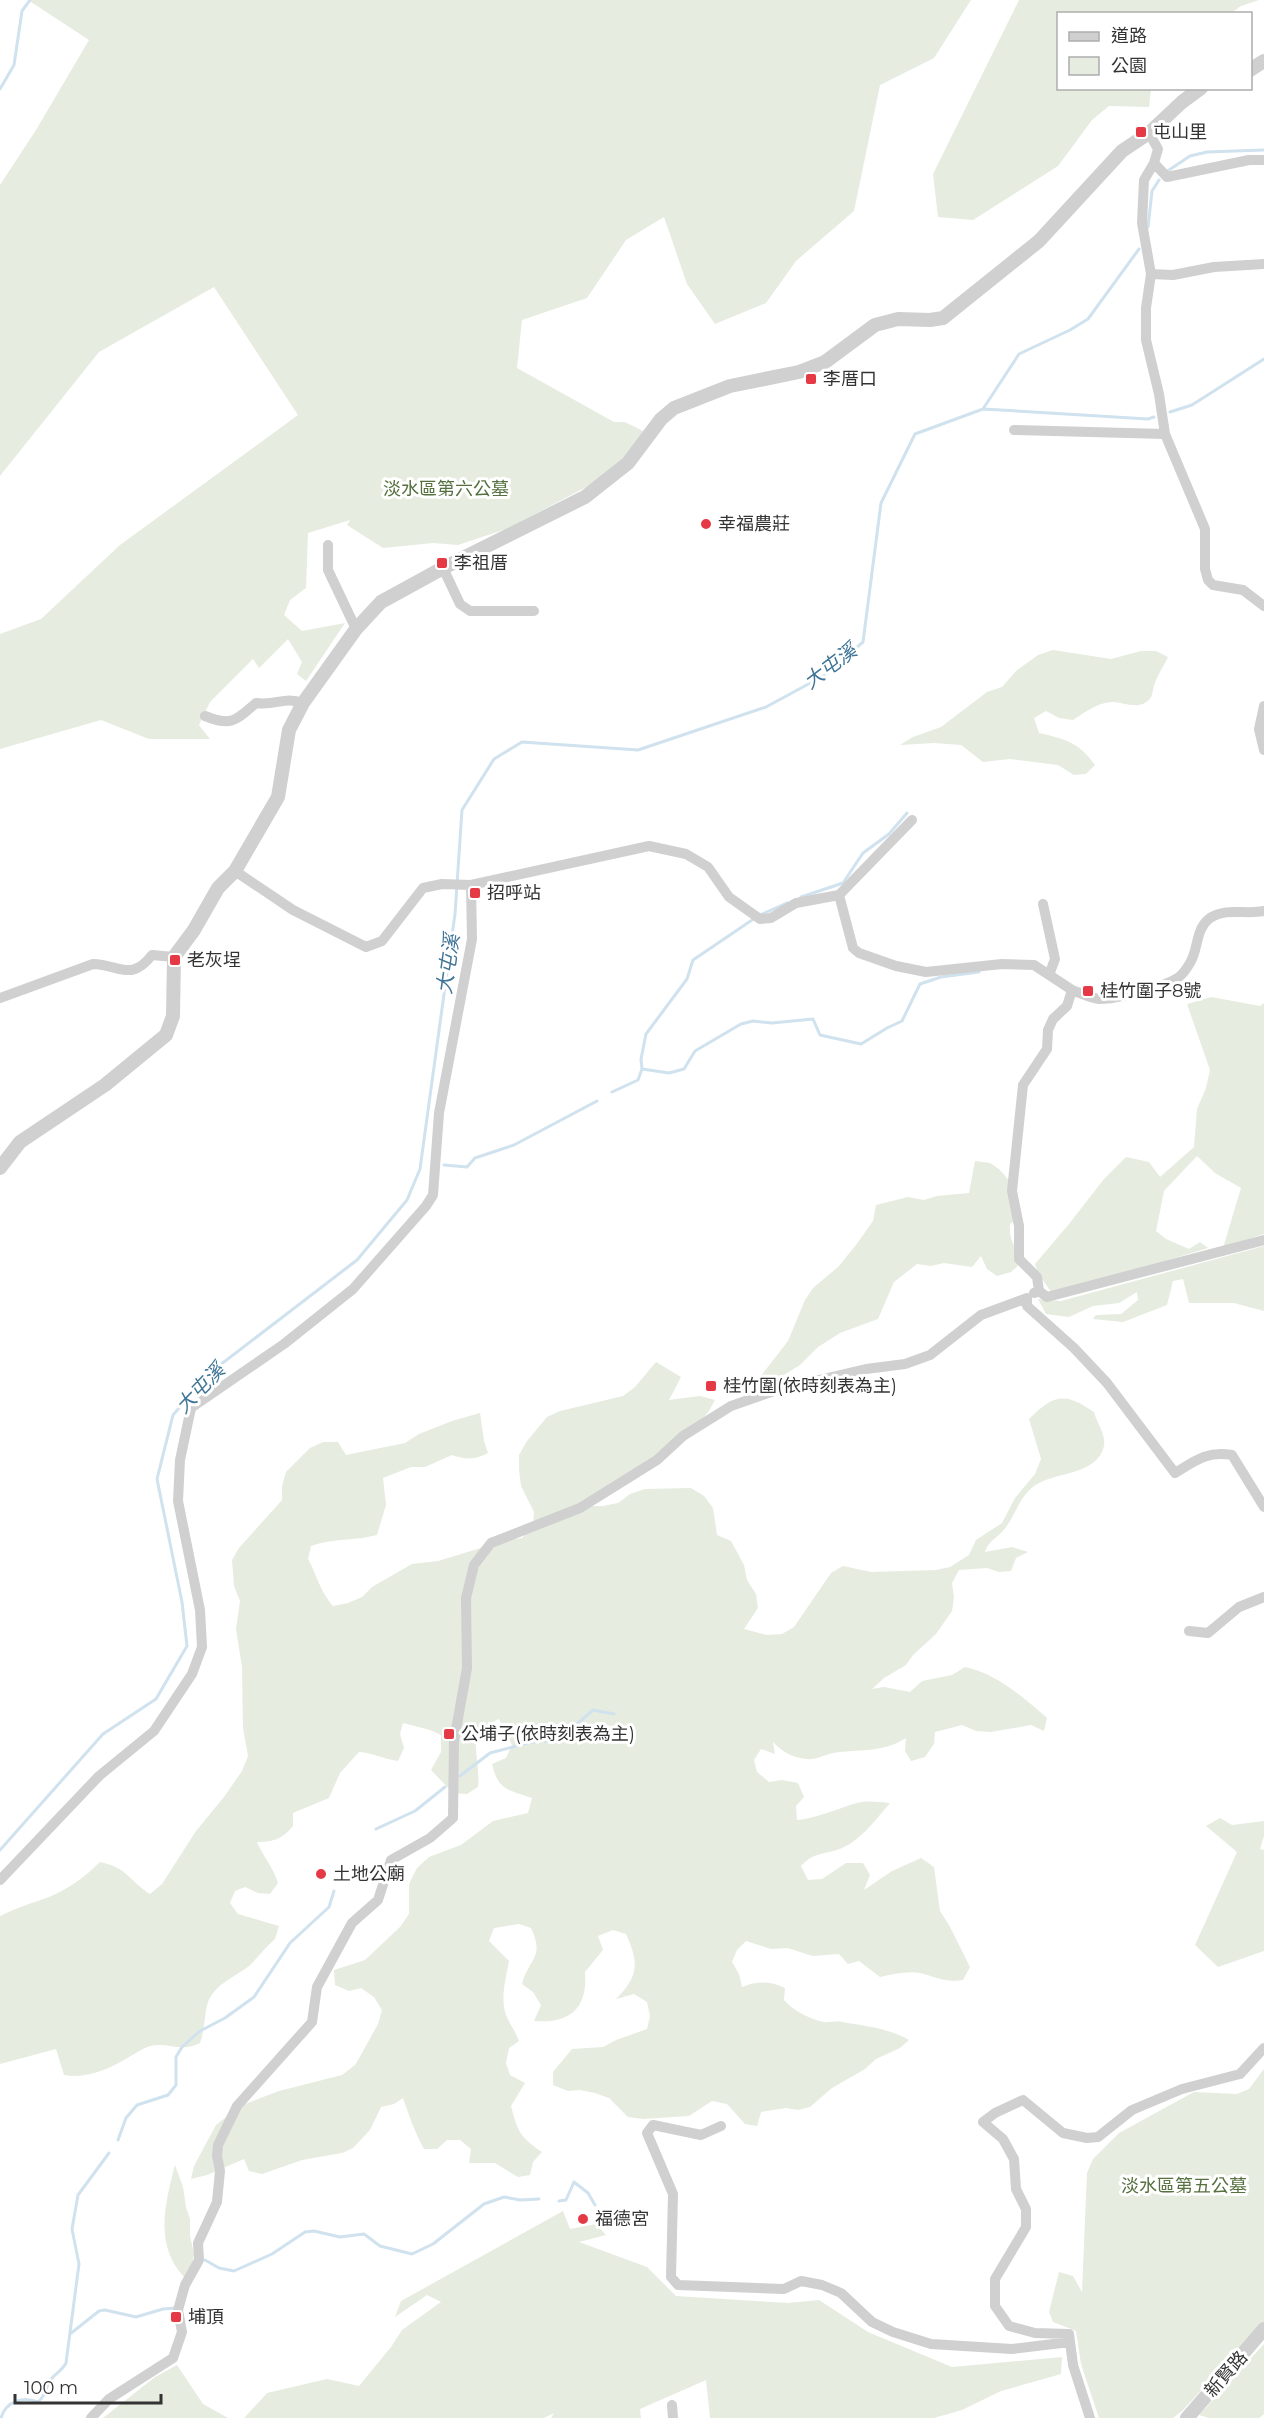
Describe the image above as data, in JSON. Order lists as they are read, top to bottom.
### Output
{
  "streets": {
    "street": ["新賢路"]
  },
  "water": ["大屯溪"],
  "parks": ["淡水區第六公墓", "淡水區第五公墓"],
  "places": {
    "transit": [
      "屯山里",
      "李厝口",
      "李祖厝",
      "招呼站",
      "老灰埕",
      "桂竹圍子8號",
      "桂竹圍(依時刻表為主)",
      "公埔子(依時刻表為主)",
      "埔頂"
    ],
    "other": ["幸福農莊", "土地公廟", "福德宮"]
  },
  "legend": ["道路", "公園"],
  "scale_bar": "100 m"
}
